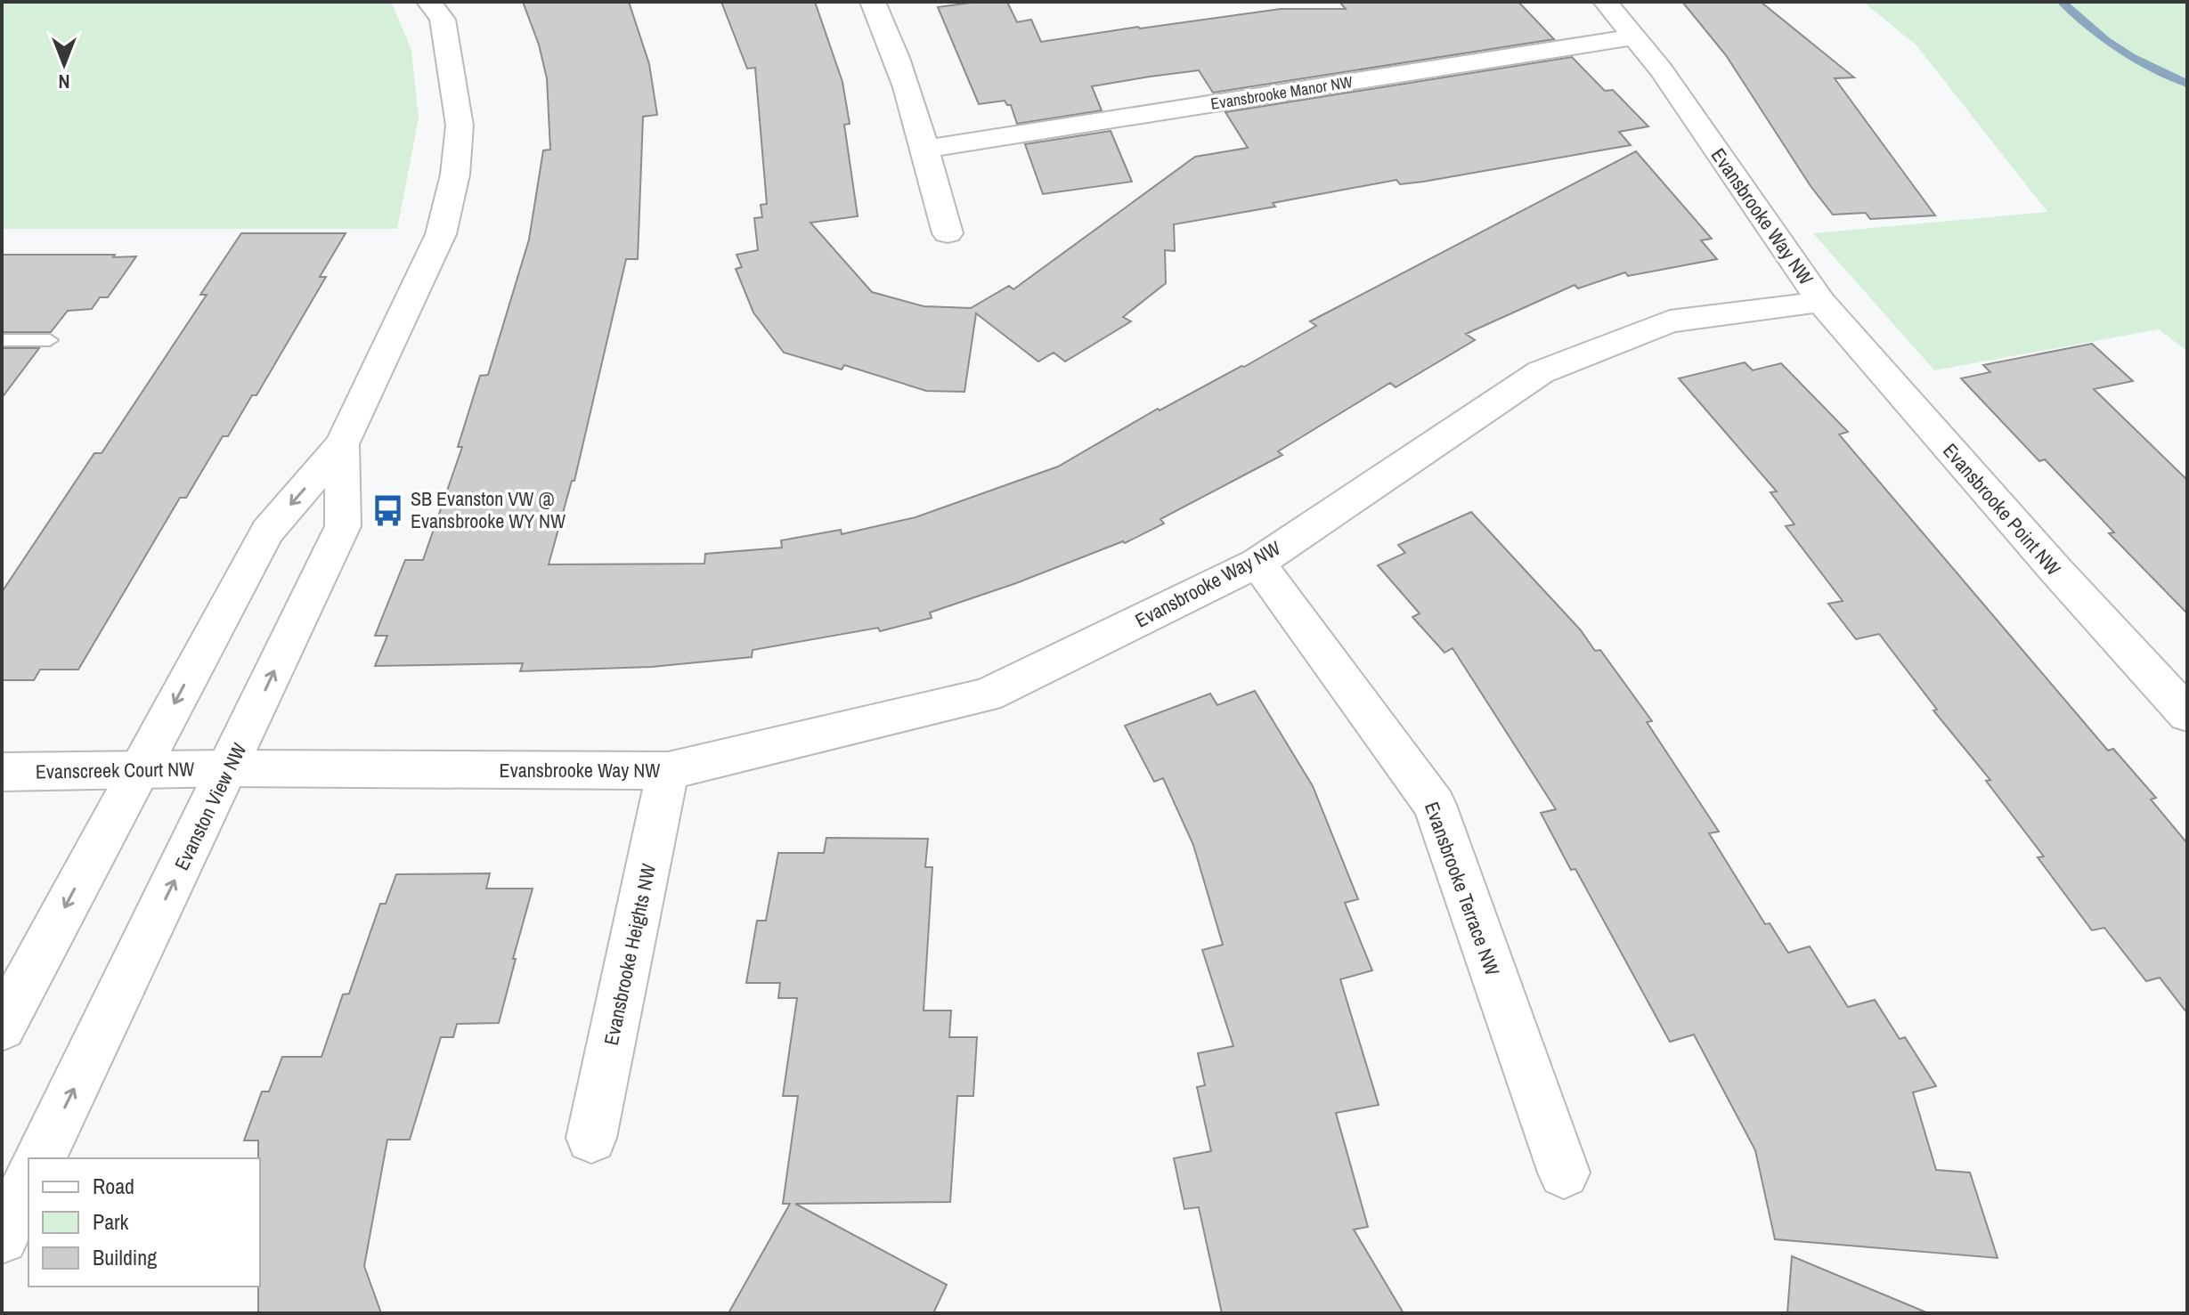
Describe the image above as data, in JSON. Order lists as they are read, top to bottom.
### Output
{
  "streets": {
    "street": [
      "Evansbrooke Manor NW",
      "Evansbrooke Way NW",
      "Evansbrooke Point NW",
      "Evanscreek Court NW",
      "Evanston View NW",
      "Evansbrooke Terrace NW",
      "Evansbrooke Heights NW"
    ]
  },
  "crossings": [
    ["Evansbrooke Manor NW", "Evansbrooke Way NW"],
    ["Evansbrooke Way NW", "Evansbrooke Point NW"],
    ["Evansbrooke Way NW", "Evanscreek Court NW"],
    ["Evansbrooke Way NW", "Evanston View NW"],
    ["Evansbrooke Way NW", "Evansbrooke Terrace NW"],
    ["Evansbrooke Way NW", "Evansbrooke Heights NW"],
    ["Evanscreek Court NW", "Evanston View NW"]
  ],
  "places": {
    "bus stop": ["SB Evanston VW @ Evansbrooke WY NW"]
  },
  "legend": ["Road", "Park", "Building"],
  "north": "bottom"
}
